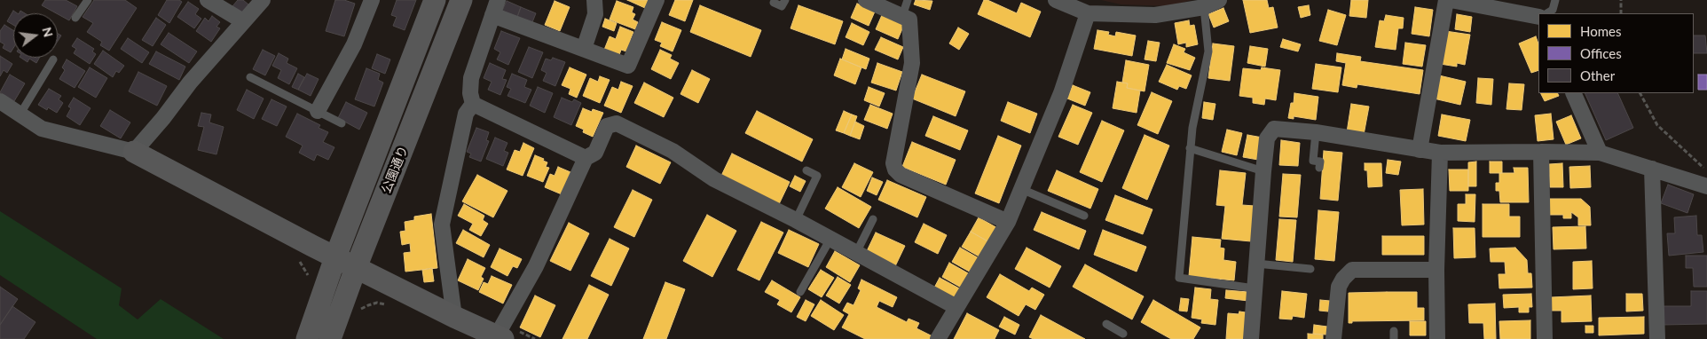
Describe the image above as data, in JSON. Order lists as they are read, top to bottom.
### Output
{
  "streets": {
    "street": ["公園通り"]
  },
  "legend": ["Homes", "Offices", "Other"],
  "north": "right"
}
